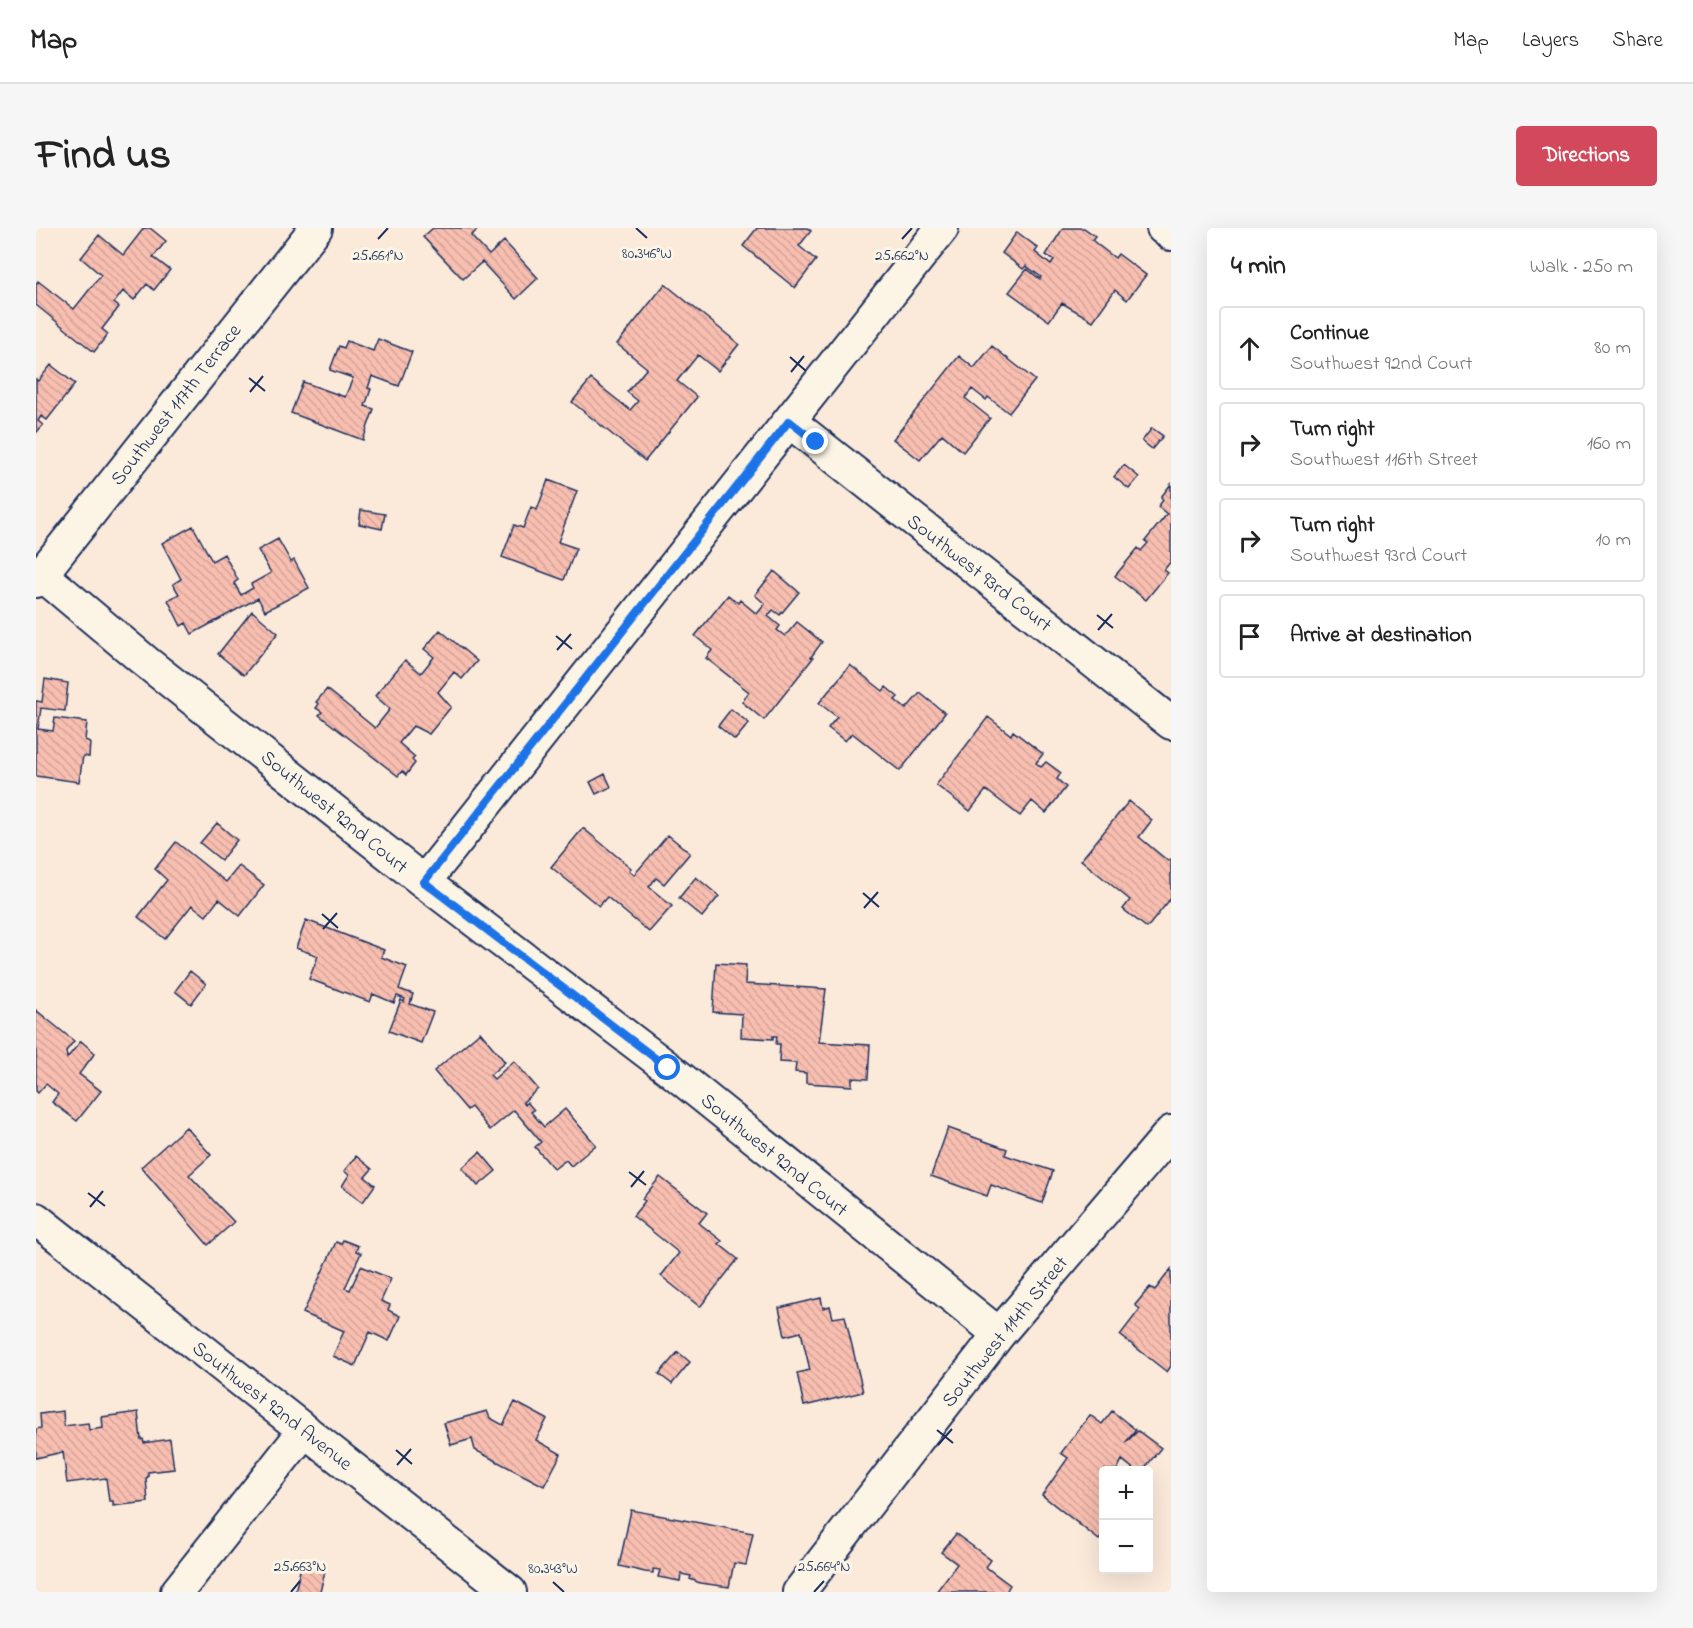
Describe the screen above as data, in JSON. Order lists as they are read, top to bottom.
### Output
{
  "streets": {
    "street": [
      "Southwest 117th Terrace",
      "Southwest 93rd Court",
      "Southwest 92nd Court",
      "Southwest 114th Street",
      "Southwest 92nd Avenue"
    ]
  },
  "crossings": [
    ["Southwest 117th Terrace", "Southwest 92nd Court"],
    ["Southwest 92nd Court", "Southwest 114th Street"]
  ],
  "page": {
    "header": "Map",
    "nav": ["Map", "Layers", "Share"],
    "title": "Find us",
    "buttons": "Directions",
    "heading": ["4 min", "Walk · 250 m"],
    "list": [
      ["Continue", "Southwest 92nd Court", "80 m"],
      ["Turn right", "Southwest 116th Street", "160 m"],
      ["Turn right", "Southwest 93rd Court", "10 m"],
      "Arrive at destination"
    ],
    "map_buttons": ["+", "−"]
  },
  "coordinates": [
    "80.346°W",
    "25.661°N",
    "25.662°N",
    "25.663°N",
    "25.664°N",
    "80.343°W"
  ]
}
